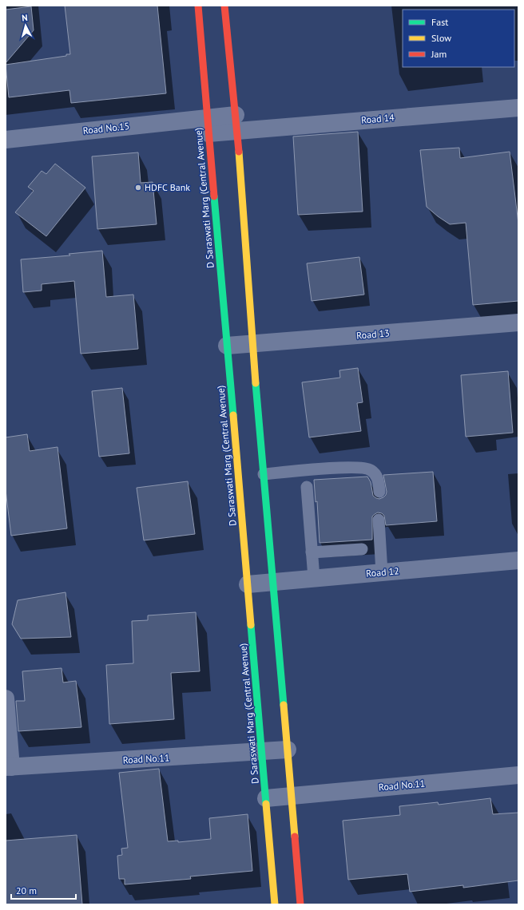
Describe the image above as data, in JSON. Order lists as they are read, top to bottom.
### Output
{
  "streets": {
    "main road": ["D Saraswati Marg (Central Avenue)"],
    "street": [
      "Road 14",
      "Road No.15",
      "Road 13",
      "Road 12",
      "Road No.11"
    ]
  },
  "crossings": [
    ["Road 14", "Road No.15"],
    ["Road 14", "D Saraswati Marg (Central Avenue)"],
    ["Road No.15", "D Saraswati Marg (Central Avenue)"],
    ["D Saraswati Marg (Central Avenue)", "Road 13"],
    ["D Saraswati Marg (Central Avenue)", "Road 12"],
    ["D Saraswati Marg (Central Avenue)", "Road No.11"]
  ],
  "places": ["HDFC Bank"],
  "legend": ["Fast", "Slow", "Jam"],
  "scale_bar": "20 m",
  "north": "top"
}
